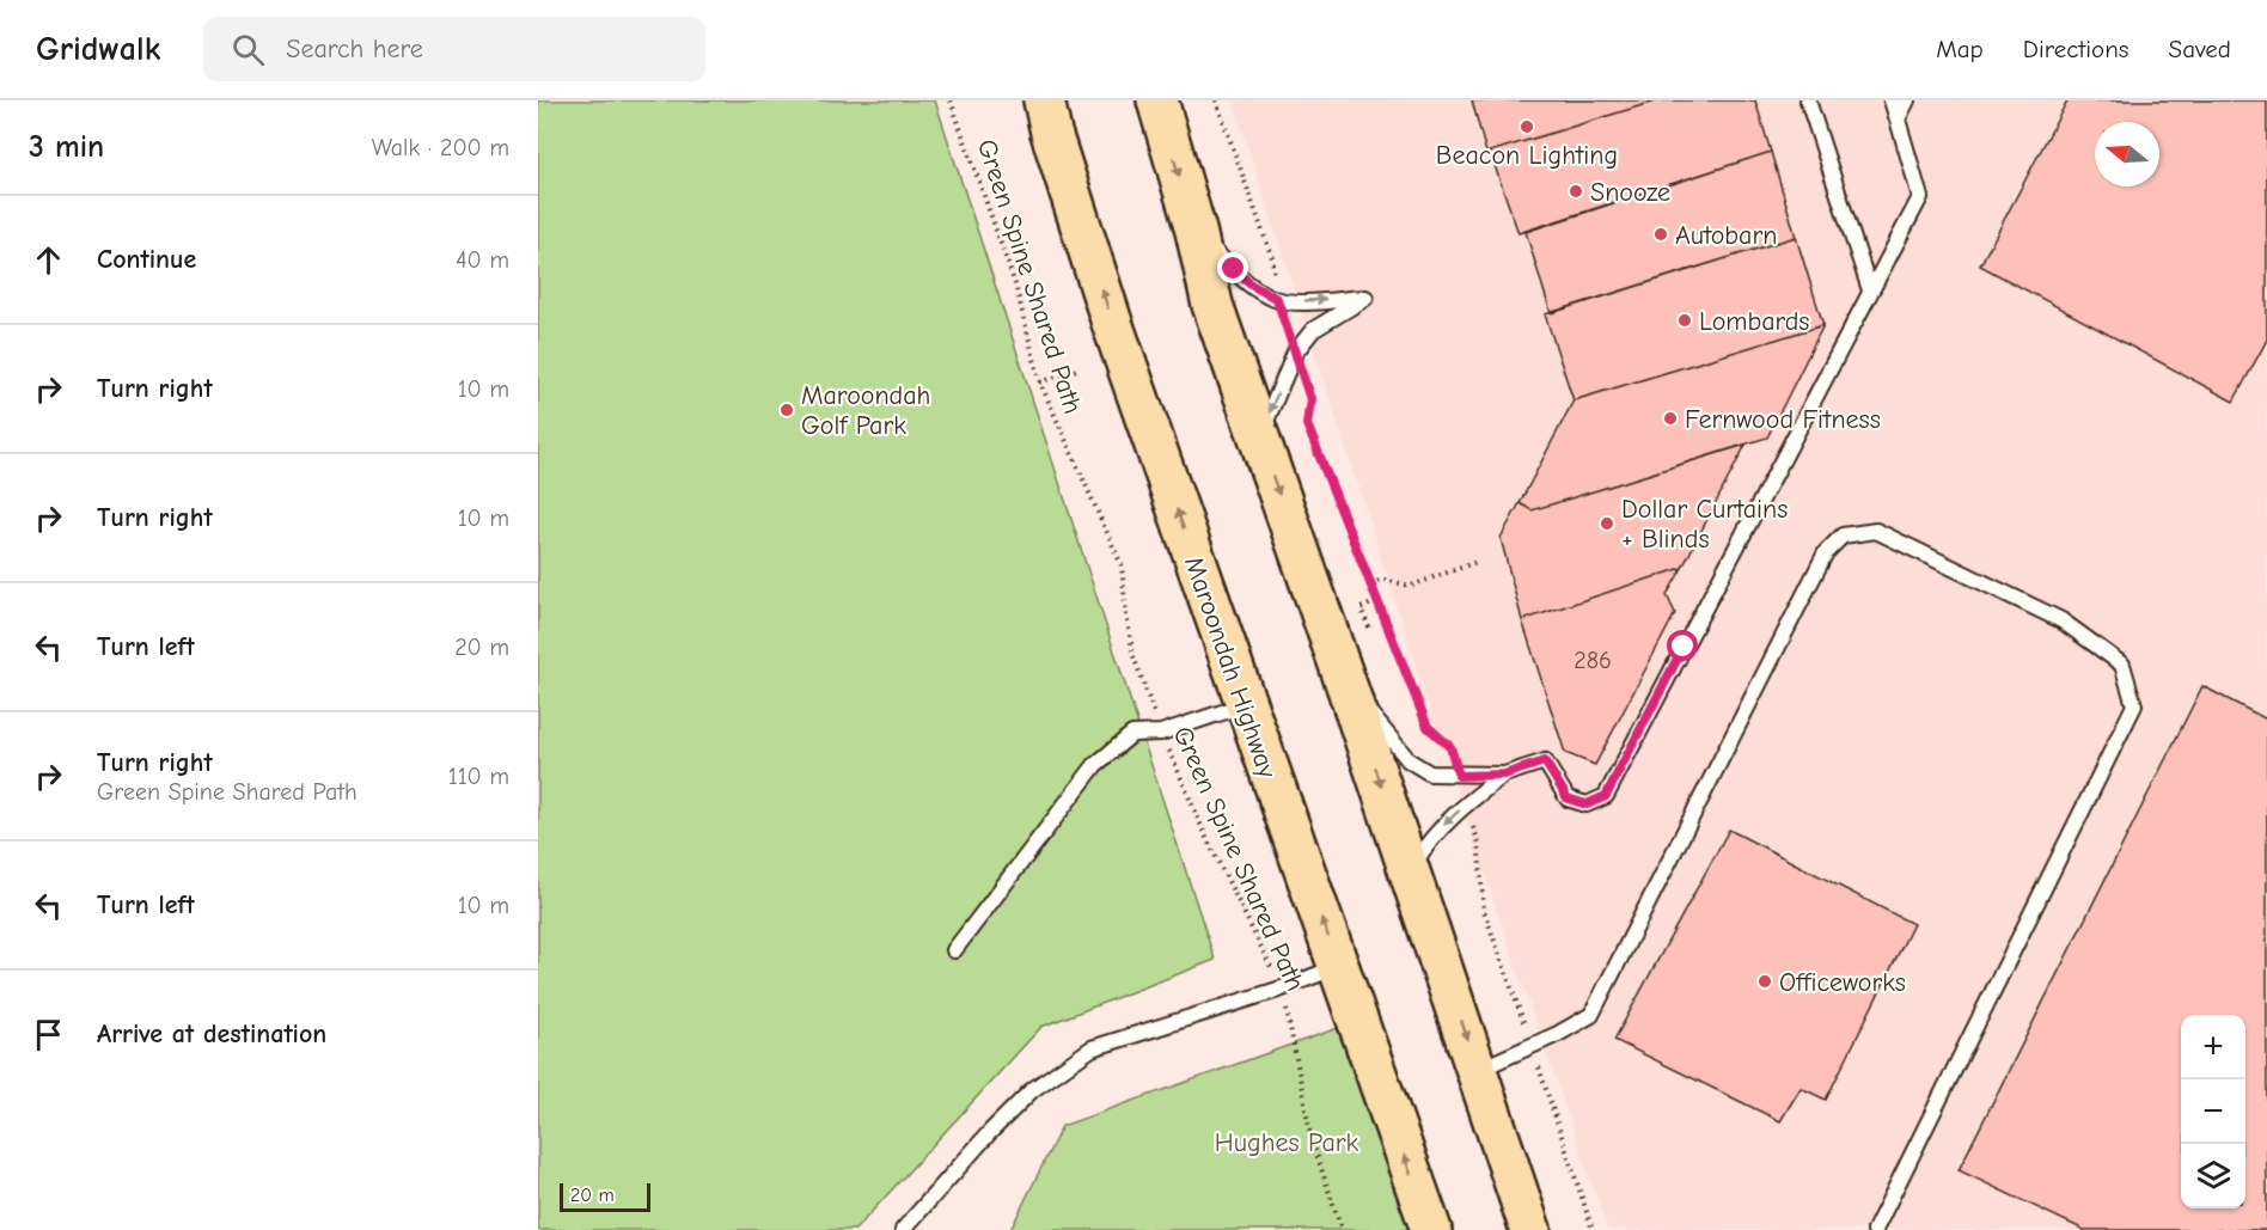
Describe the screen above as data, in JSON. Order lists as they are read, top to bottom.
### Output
{
  "streets": {
    "highway": ["Maroondah Highway"],
    "path": ["Green Spine Shared Path"]
  },
  "parks": ["Hughes Park"],
  "places": [
    "Beacon Lighting",
    "Snooze",
    "Autobarn",
    "Lombards",
    "Maroondah Golf Park",
    "Fernwood Fitness",
    "Dollar Curtains + Blinds",
    "Officeworks"
  ],
  "house_numbers": ["286"],
  "scale_bar": "20 m",
  "north": "left",
  "page": {
    "header": "Gridwalk",
    "search": "Search here",
    "nav": ["Map", "Directions", "Saved"],
    "heading": ["3 min", "Walk · 200 m"],
    "list": [
      ["Continue", "40 m"],
      ["Turn right", "10 m"],
      ["Turn right", "10 m"],
      ["Turn left", "20 m"],
      ["Turn right", "Green Spine Shared Path", "110 m"],
      ["Turn left", "10 m"],
      "Arrive at destination"
    ],
    "map_buttons": ["+", "−"],
    "scale": "20 m"
  }
}
